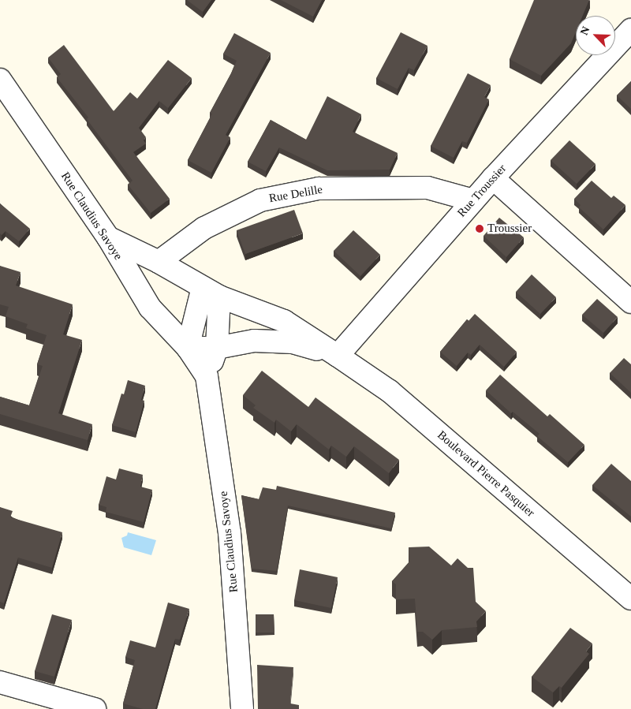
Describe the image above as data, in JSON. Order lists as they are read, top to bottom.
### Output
{
  "streets": {
    "street": [
      "Rue Troussier",
      "Rue Delille",
      "Rue Claudius Savoye",
      "Boulevard Pierre Pasquier"
    ]
  },
  "crossings": [
    ["Rue Troussier", "Rue Delille"],
    ["Rue Troussier", "Boulevard Pierre Pasquier"],
    ["Rue Delille", "Boulevard Pierre Pasquier"],
    ["Rue Claudius Savoye", "Boulevard Pierre Pasquier"]
  ],
  "places": ["Troussier"],
  "north": "top left"
}
